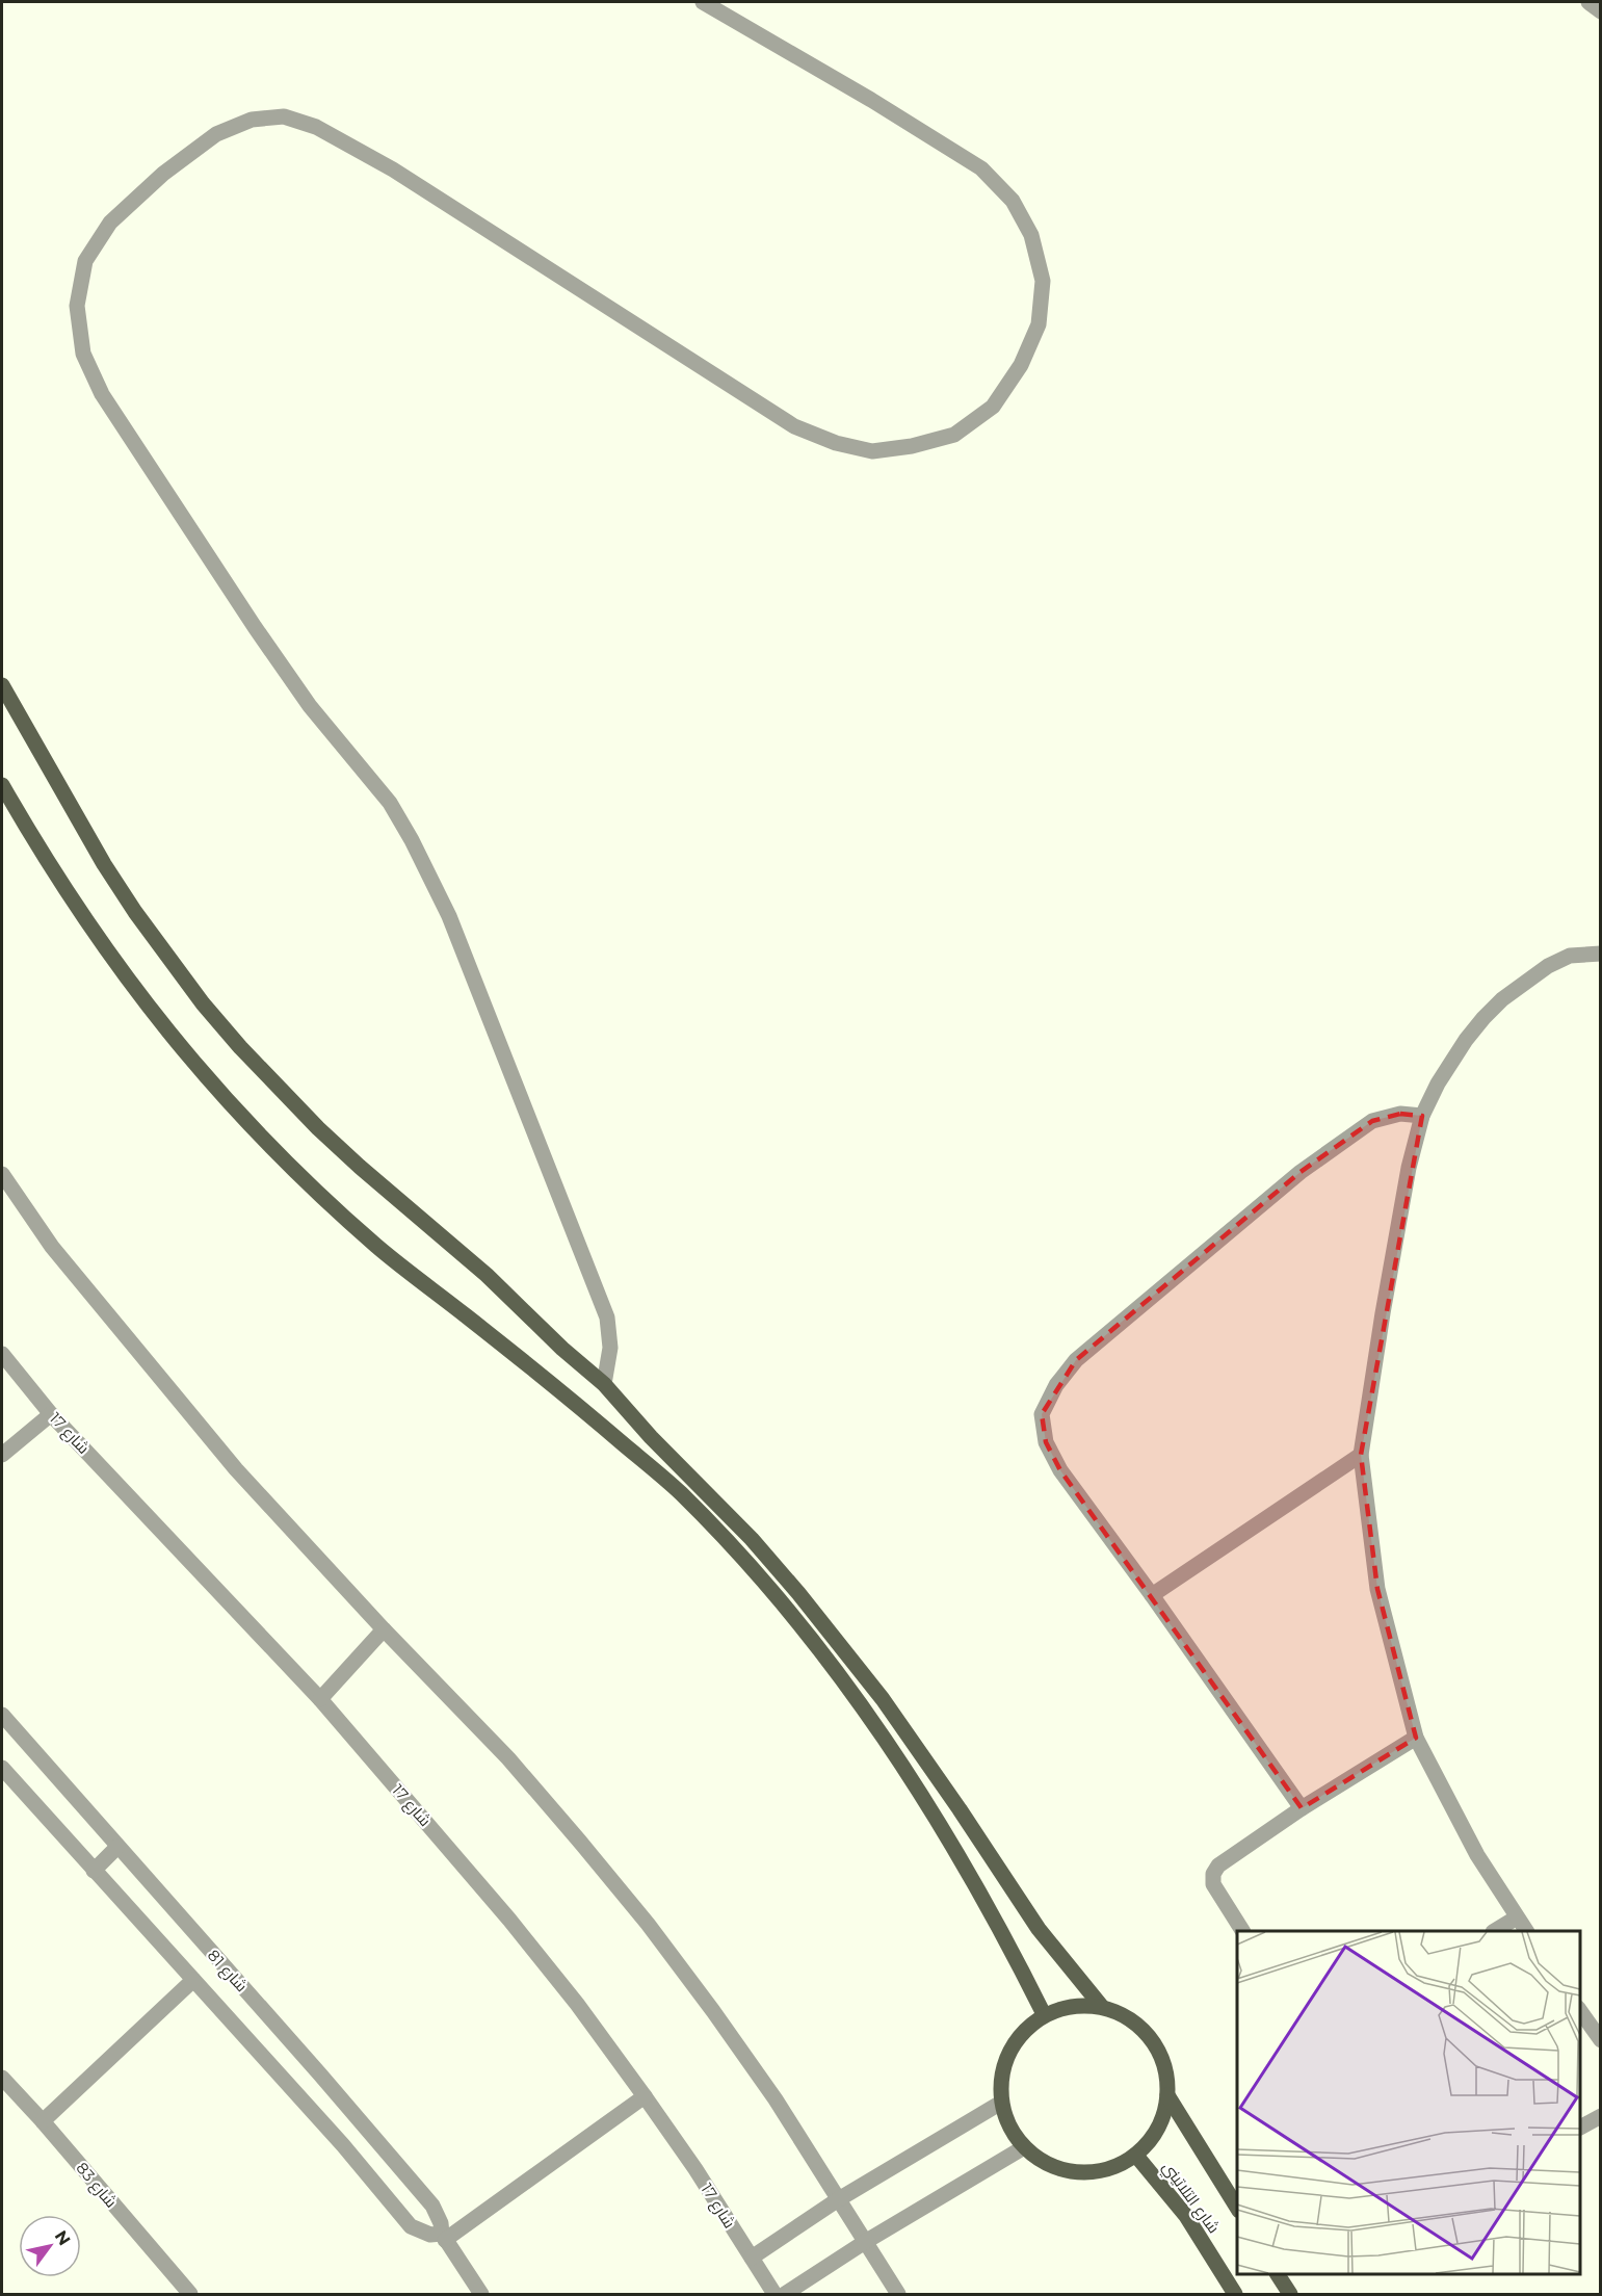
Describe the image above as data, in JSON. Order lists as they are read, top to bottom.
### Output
{
  "streets": {
    "main road": ["شارع التلاتيني"],
    "street": ["شارع 17", "شارع 81", "شارع 83"]
  },
  "north": "top right"
}
